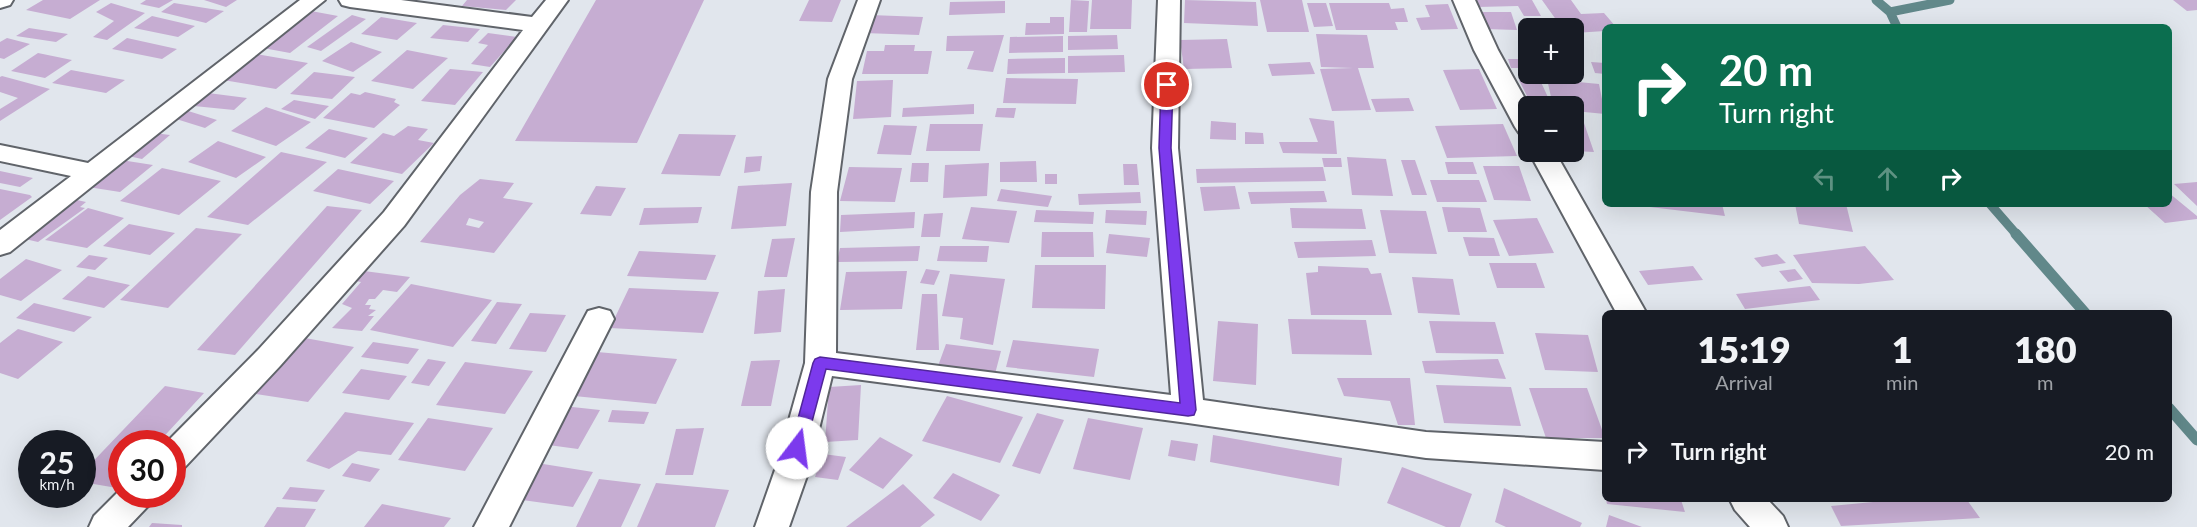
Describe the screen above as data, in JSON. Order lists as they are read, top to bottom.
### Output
{
  "page": {
    "map_buttons": ["+", "−"],
    "turn": ["20 m", "Turn right"],
    "eta": [
      "15:19",
      "Arrival",
      "1",
      "min",
      "180",
      "m"
    ],
    "list": [
      {
        "name": "Turn right",
        "value": "20 m"
      }
    ],
    "speed": "25 km/h",
    "limit": "30"
  }
}
